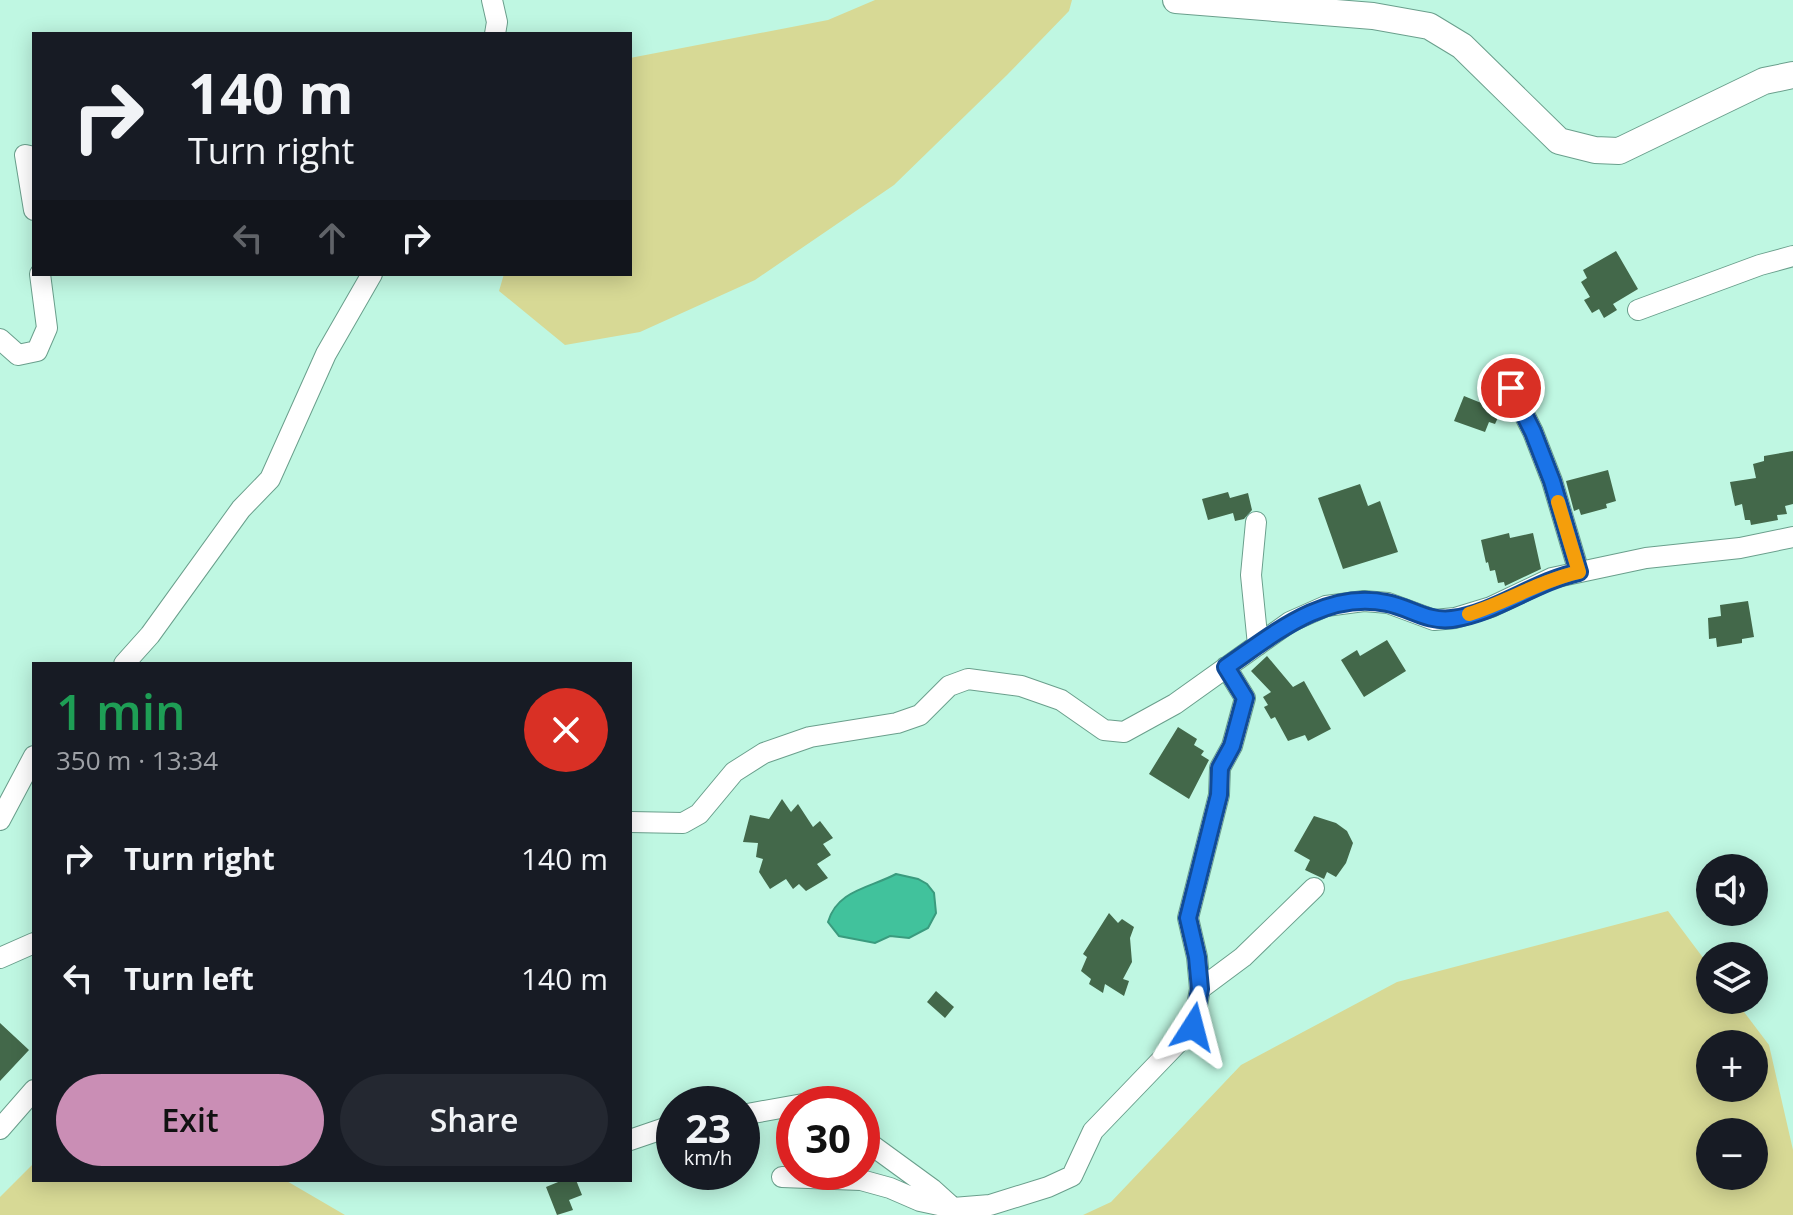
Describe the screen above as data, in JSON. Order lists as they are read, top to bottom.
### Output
{
  "page": {
    "turn": ["140 m", "Turn right"],
    "heading": ["1 min", "350 m · 13:34"],
    "list": [
      {
        "name": "Turn right",
        "value": "140 m"
      },
      {
        "name": "Turn left",
        "value": "140 m"
      }
    ],
    "map_buttons": ["+", "−"],
    "buttons": ["Exit", "Share"],
    "speed": "23 km/h",
    "limit": "30"
  }
}
